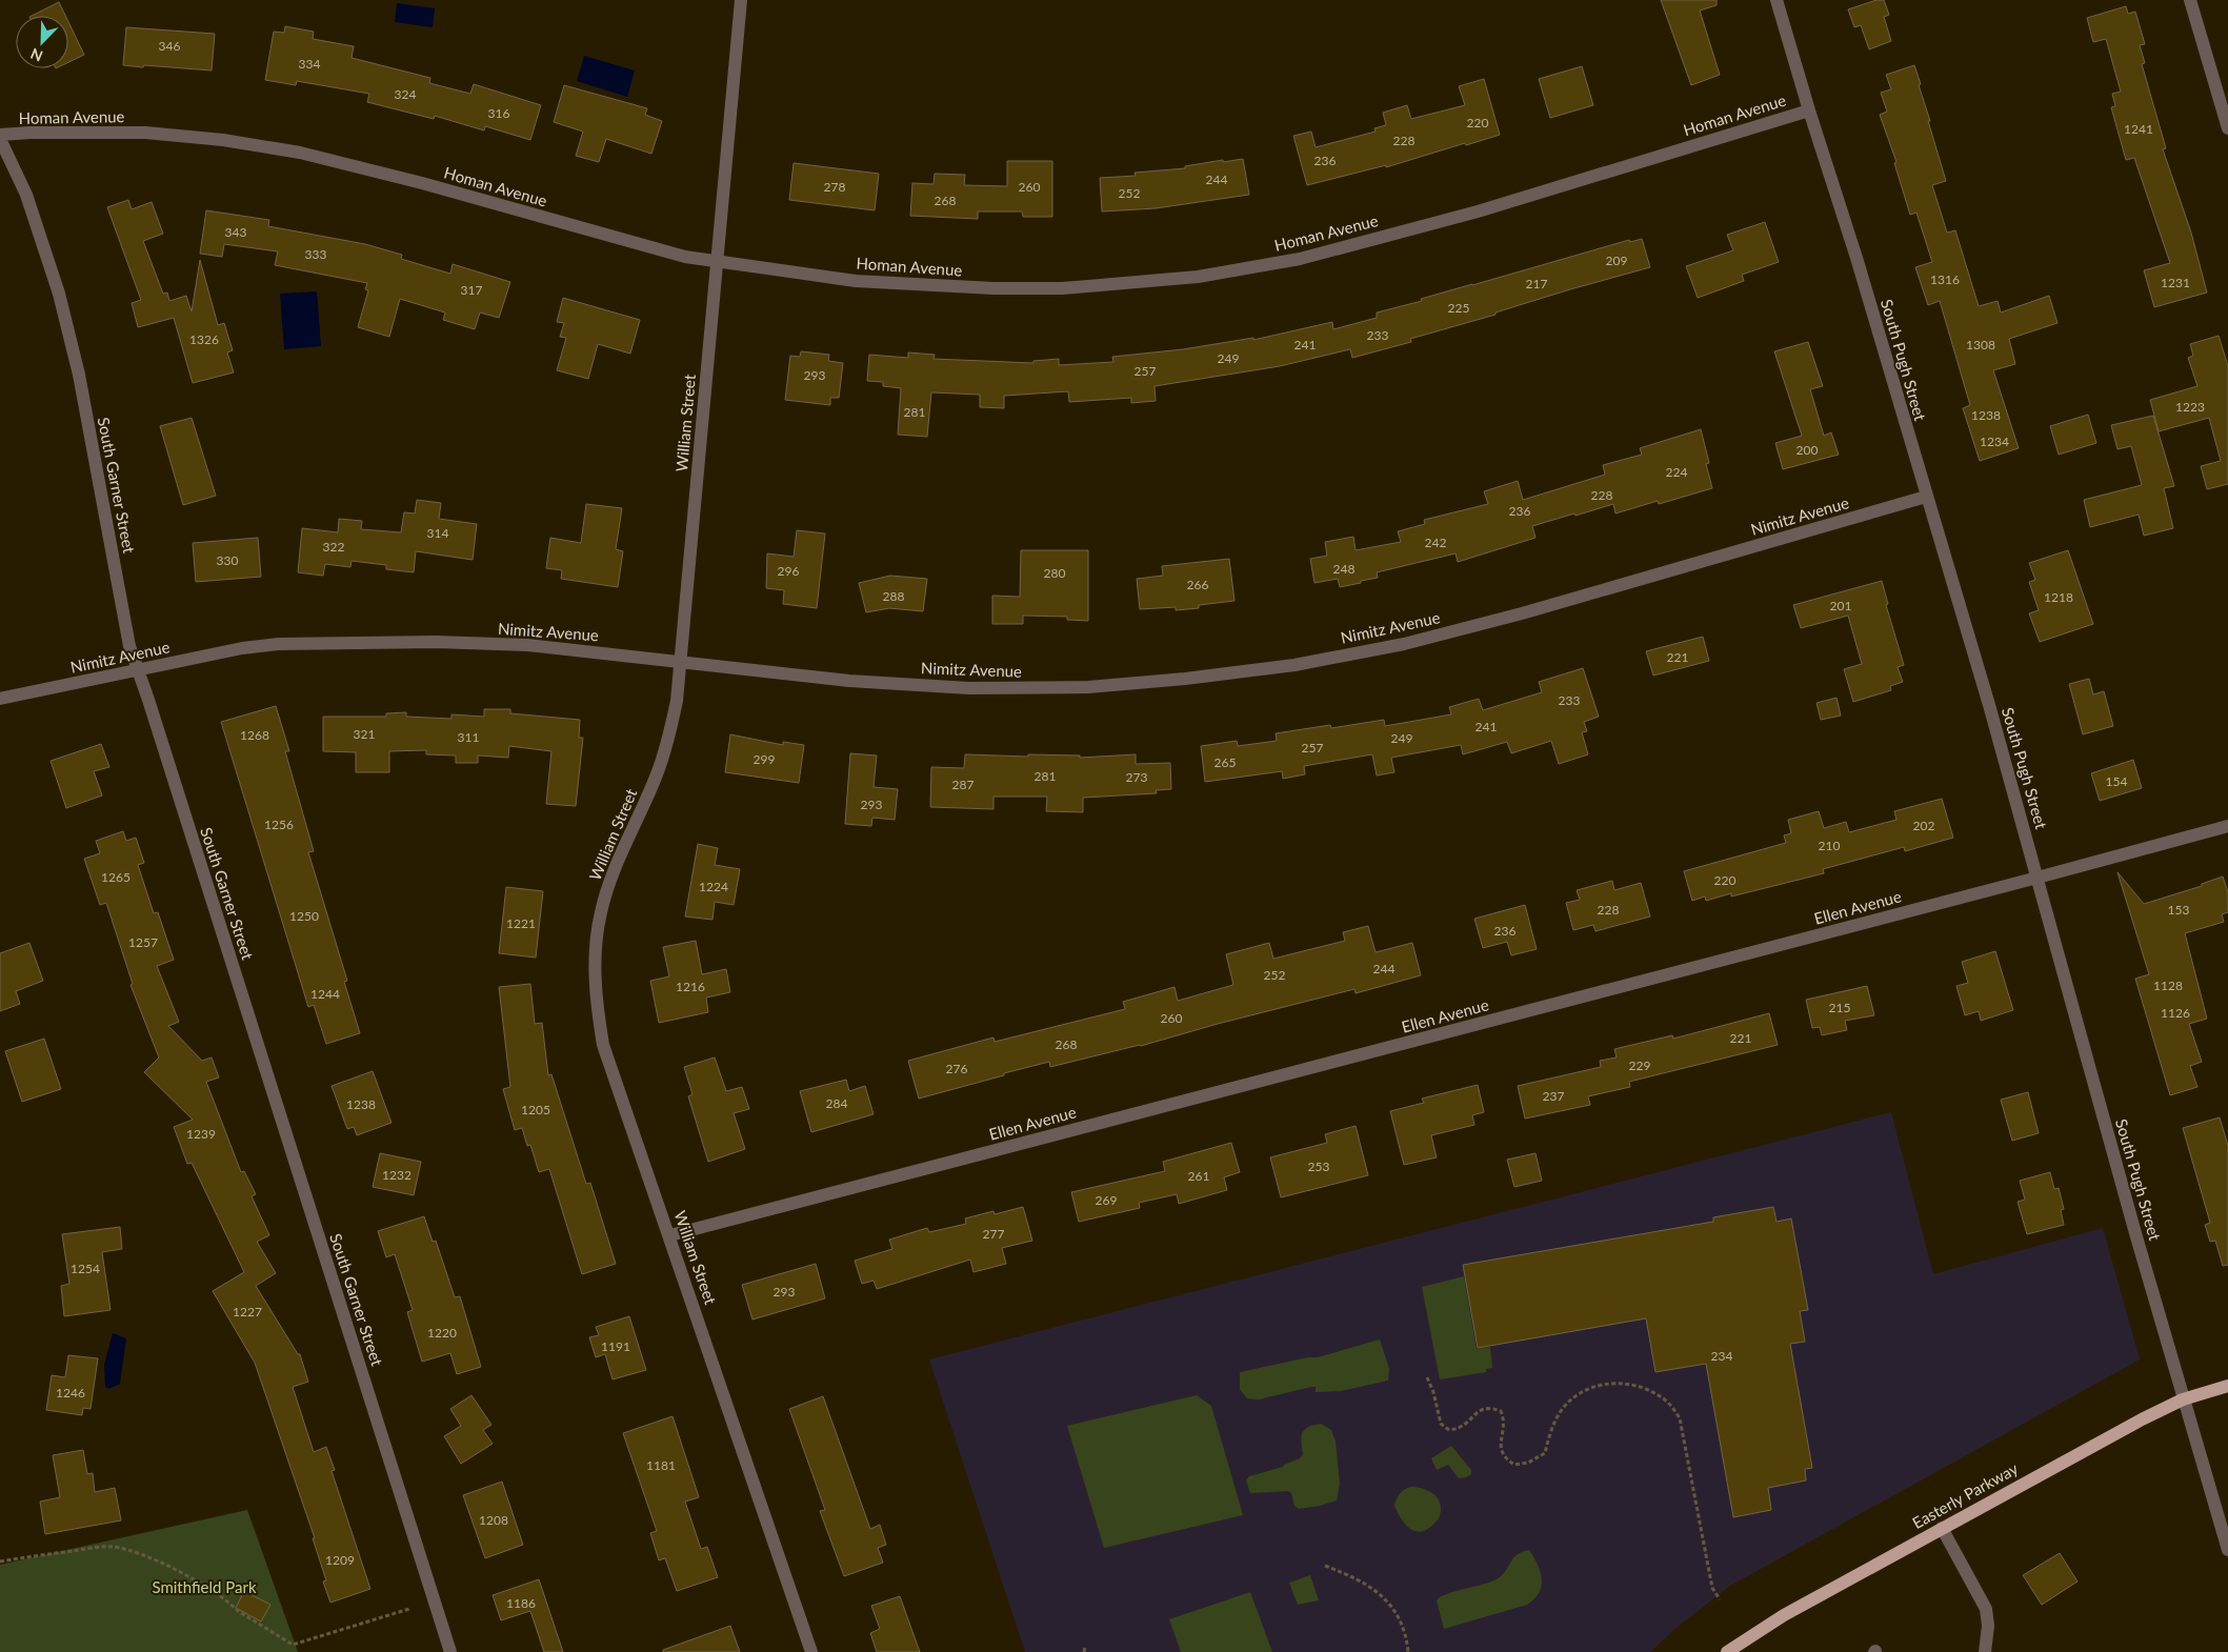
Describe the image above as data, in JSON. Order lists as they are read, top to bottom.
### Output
{
  "streets": {
    "main road": ["Easterly Parkway"],
    "street": [
      "Homan Avenue",
      "South Pugh Street",
      "William Street",
      "South Garner Street",
      "Nimitz Avenue",
      "Ellen Avenue"
    ]
  },
  "crossings": [
    ["Homan Avenue", "South Pugh Street"],
    ["Homan Avenue", "William Street"],
    ["Homan Avenue", "South Garner Street"],
    ["South Pugh Street", "Nimitz Avenue"],
    ["South Pugh Street", "Ellen Avenue"],
    ["South Pugh Street", "Easterly Parkway"],
    ["William Street", "Nimitz Avenue"],
    ["William Street", "Ellen Avenue"],
    ["South Garner Street", "Nimitz Avenue"]
  ],
  "parks": ["Smithfield Park"],
  "house_numbers": [
    "346",
    "334",
    "324",
    "316",
    "220",
    "1241",
    "228",
    "236",
    "244",
    "278",
    "260",
    "252",
    "268",
    "343",
    "333",
    "209",
    "1316",
    "1231",
    "217",
    "317",
    "225",
    "233",
    "1326",
    "241",
    "1308",
    "249",
    "257",
    "293",
    "1223",
    "281",
    "1238",
    "1234",
    "200",
    "224",
    "228",
    "236",
    "314",
    "242",
    "322",
    "330",
    "248",
    "296",
    "280",
    "266",
    "288",
    "1218",
    "201",
    "221",
    "233",
    "241",
    "321",
    "1268",
    "311",
    "249",
    "257",
    "299",
    "265",
    "281",
    "273",
    "154",
    "287",
    "293",
    "1256",
    "202",
    "210",
    "1265",
    "220",
    "1224",
    "228",
    "153",
    "1250",
    "1221",
    "236",
    "1257",
    "244",
    "252",
    "1128",
    "1216",
    "1244",
    "215",
    "1126",
    "260",
    "221",
    "268",
    "229",
    "276",
    "237",
    "284",
    "1238",
    "1205",
    "1239",
    "253",
    "1232",
    "261",
    "269",
    "277",
    "1254",
    "293",
    "1227",
    "1220",
    "1191",
    "234",
    "1246",
    "1181",
    "1208",
    "1209",
    "1186"
  ],
  "north": "bottom left"
}
